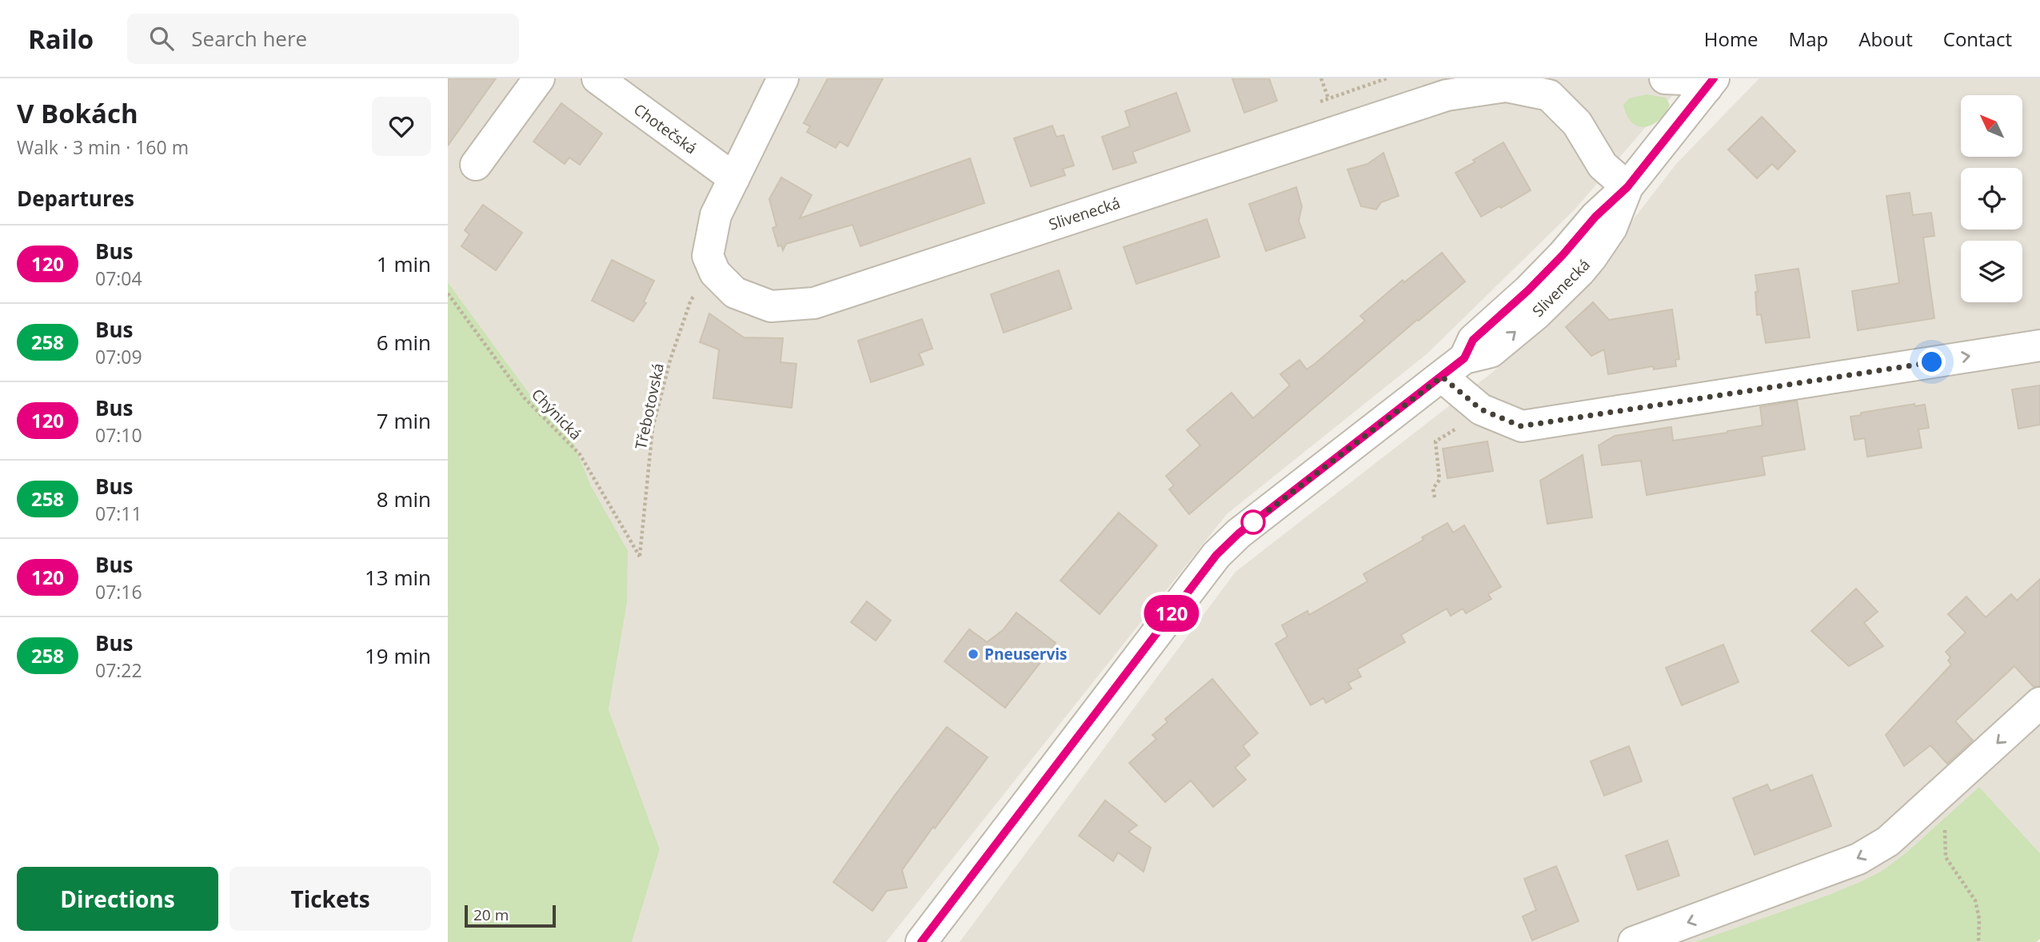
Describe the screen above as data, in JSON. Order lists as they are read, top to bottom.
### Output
{
  "streets": {
    "street": ["Chotečská", "Slivenecká"],
    "path": ["Třebotovská", "Chýnická"]
  },
  "crossings": [
    ["Slivenecká", "Třebotovská"],
    ["Třebotovská", "Chýnická"]
  ],
  "places": ["Pneuservis"],
  "lines": ["bus line 120"],
  "scale_bar": "20 m",
  "north": "top left",
  "page": {
    "header": "Railo",
    "search": "Search here",
    "nav": [
      "Home",
      "Map",
      "About",
      "Contact"
    ],
    "heading": [
      ["V Bokách", "Walk · 3 min · 160 m"],
      "Departures"
    ],
    "on_map": "120",
    "list": [
      {
        "mark": "120",
        "name": "Bus",
        "note": "07:04",
        "value": "1 min"
      },
      {
        "mark": "258",
        "name": "Bus",
        "note": "07:09",
        "value": "6 min"
      },
      {
        "mark": "120",
        "name": "Bus",
        "note": "07:10",
        "value": "7 min"
      },
      {
        "mark": "258",
        "name": "Bus",
        "note": "07:11",
        "value": "8 min"
      },
      {
        "mark": "120",
        "name": "Bus",
        "note": "07:16",
        "value": "13 min"
      },
      {
        "mark": "258",
        "name": "Bus",
        "note": "07:22",
        "value": "19 min"
      }
    ],
    "buttons": ["Directions", "Tickets"],
    "scale": "20 m"
  }
}
